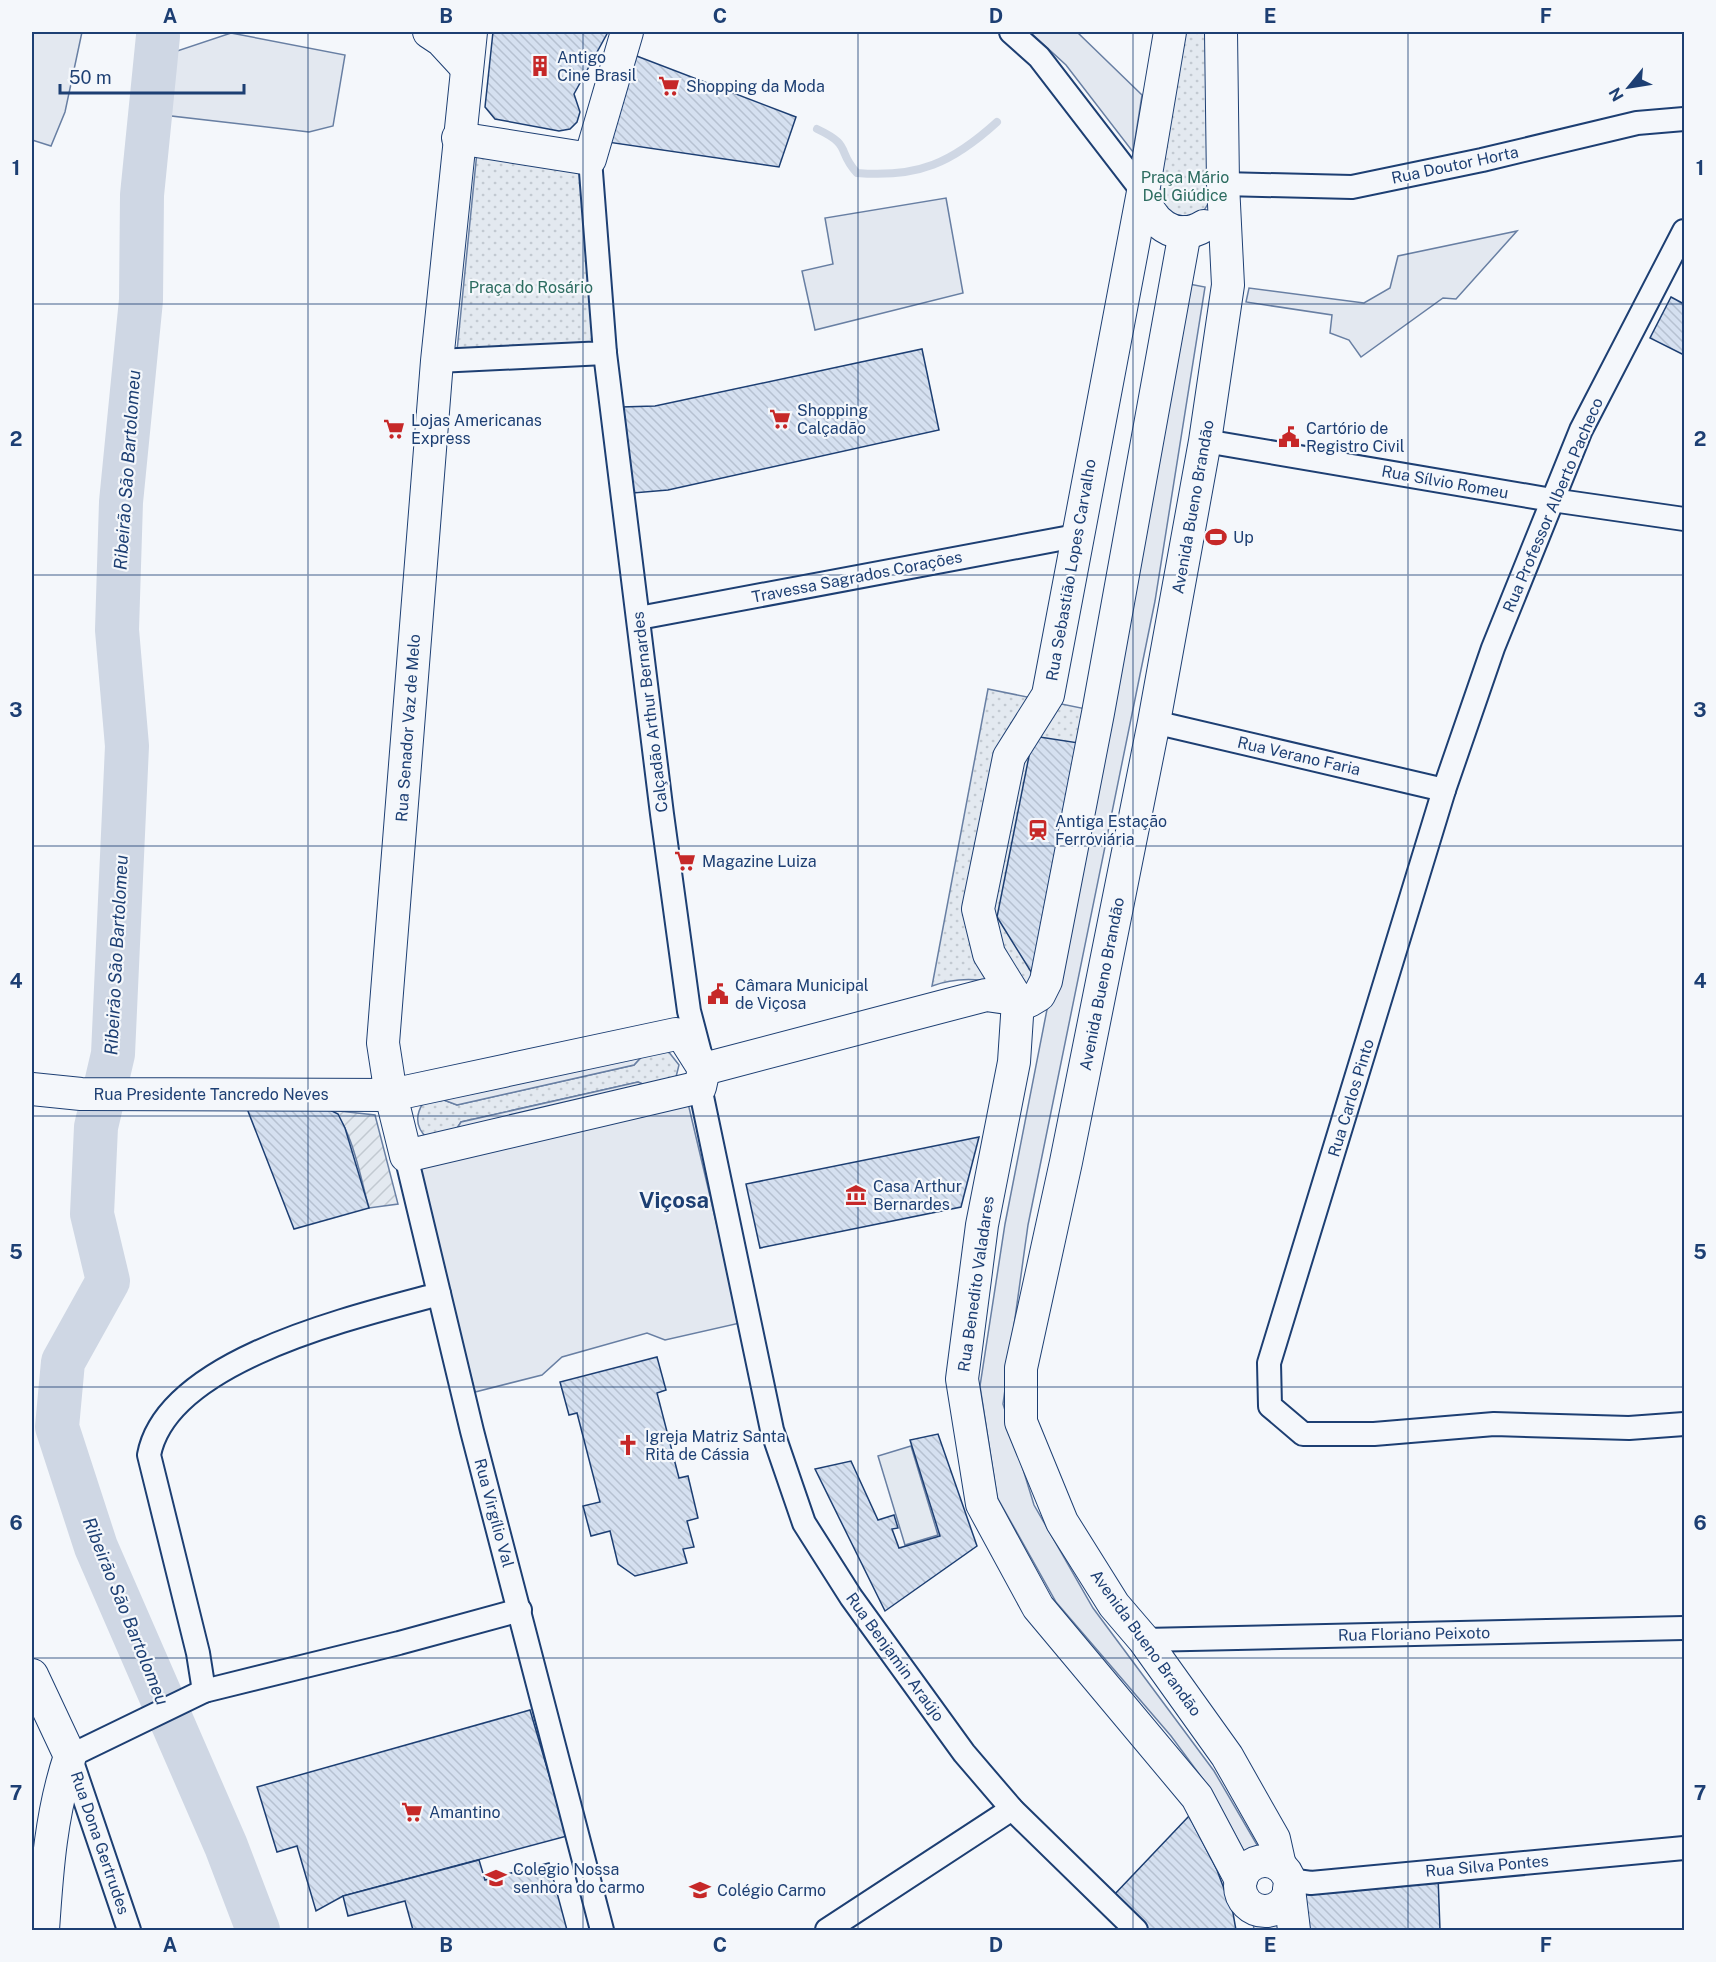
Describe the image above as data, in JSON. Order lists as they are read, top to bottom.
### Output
{
  "streets": {
    "street": [
      "Rua Doutor Horta",
      "Rua Sílvio Romeu",
      "Rua Professor Alberto Pacheco",
      "Avenida Bueno Brandão",
      "Rua Sebastião Lopes Carvalho",
      "Travessa Sagrados Corações",
      "Calçadão Arthur Bernardes",
      "Rua Senador Vaz de Melo",
      "Rua Verano Faria",
      "Rua Presidente Tancredo Neves",
      "Rua Carlos Pinto",
      "Rua Benedito Valadares",
      "Rua Virgílio Val",
      "Rua Floriano Peixoto",
      "Rua Benjamin Araújo",
      "Rua Dona Gertrudes",
      "Rua Silva Pontes"
    ]
  },
  "crossings": [
    ["Rua Doutor Horta", "Avenida Bueno Brandão"],
    ["Rua Sílvio Romeu", "Rua Professor Alberto Pacheco"],
    ["Rua Sílvio Romeu", "Avenida Bueno Brandão"],
    ["Rua Professor Alberto Pacheco", "Rua Verano Faria"],
    ["Rua Professor Alberto Pacheco", "Rua Carlos Pinto"],
    ["Avenida Bueno Brandão", "Rua Verano Faria"],
    ["Avenida Bueno Brandão", "Rua Benedito Valadares"],
    ["Avenida Bueno Brandão", "Rua Floriano Peixoto"],
    ["Avenida Bueno Brandão", "Rua Silva Pontes"],
    ["Rua Sebastião Lopes Carvalho", "Travessa Sagrados Corações"],
    ["Rua Sebastião Lopes Carvalho", "Rua Benedito Valadares"],
    ["Travessa Sagrados Corações", "Calçadão Arthur Bernardes"],
    ["Calçadão Arthur Bernardes", "Rua Presidente Tancredo Neves"],
    ["Calçadão Arthur Bernardes", "Rua Benjamin Araújo"],
    ["Rua Senador Vaz de Melo", "Rua Presidente Tancredo Neves"],
    ["Rua Senador Vaz de Melo", "Rua Virgílio Val"],
    ["Rua Verano Faria", "Rua Carlos Pinto"],
    ["Rua Presidente Tancredo Neves", "Rua Virgílio Val"],
    ["Rua Benedito Valadares", "Rua Silva Pontes"]
  ],
  "districts": ["Viçosa"],
  "water": ["Ribeirão São Bartolomeu"],
  "parks": ["Praça Mário Del Giúdice", "Praça do Rosário"],
  "places": {
    "building": ["Antigo Cine Brasil"],
    "supermarket": [
      "Shopping da Moda",
      "Shopping Calçadão",
      "Lojas Americanas Express",
      "Magazine Luiza",
      "Amantino"
    ],
    "public building": ["Cartório de Registro Civil", "Câmara Municipal de Viçosa"],
    "sports": ["Up"],
    "station": ["Antiga Estação Ferroviária"],
    "museum": ["Casa Arthur Bernardes"],
    "church": ["Igreja Matriz Santa Rita de Cássia"],
    "school or university": ["Colegio Nossa senhora do carmo", "Colégio Carmo"]
  },
  "scale_bar": "50 m",
  "north": "bottom left",
  "grid": {
    "columns": [
      "A",
      "B",
      "C",
      "D",
      "E",
      "F"
    ],
    "rows": [
      "1",
      "2",
      "3",
      "4",
      "5",
      "6",
      "7"
    ]
  }
}
